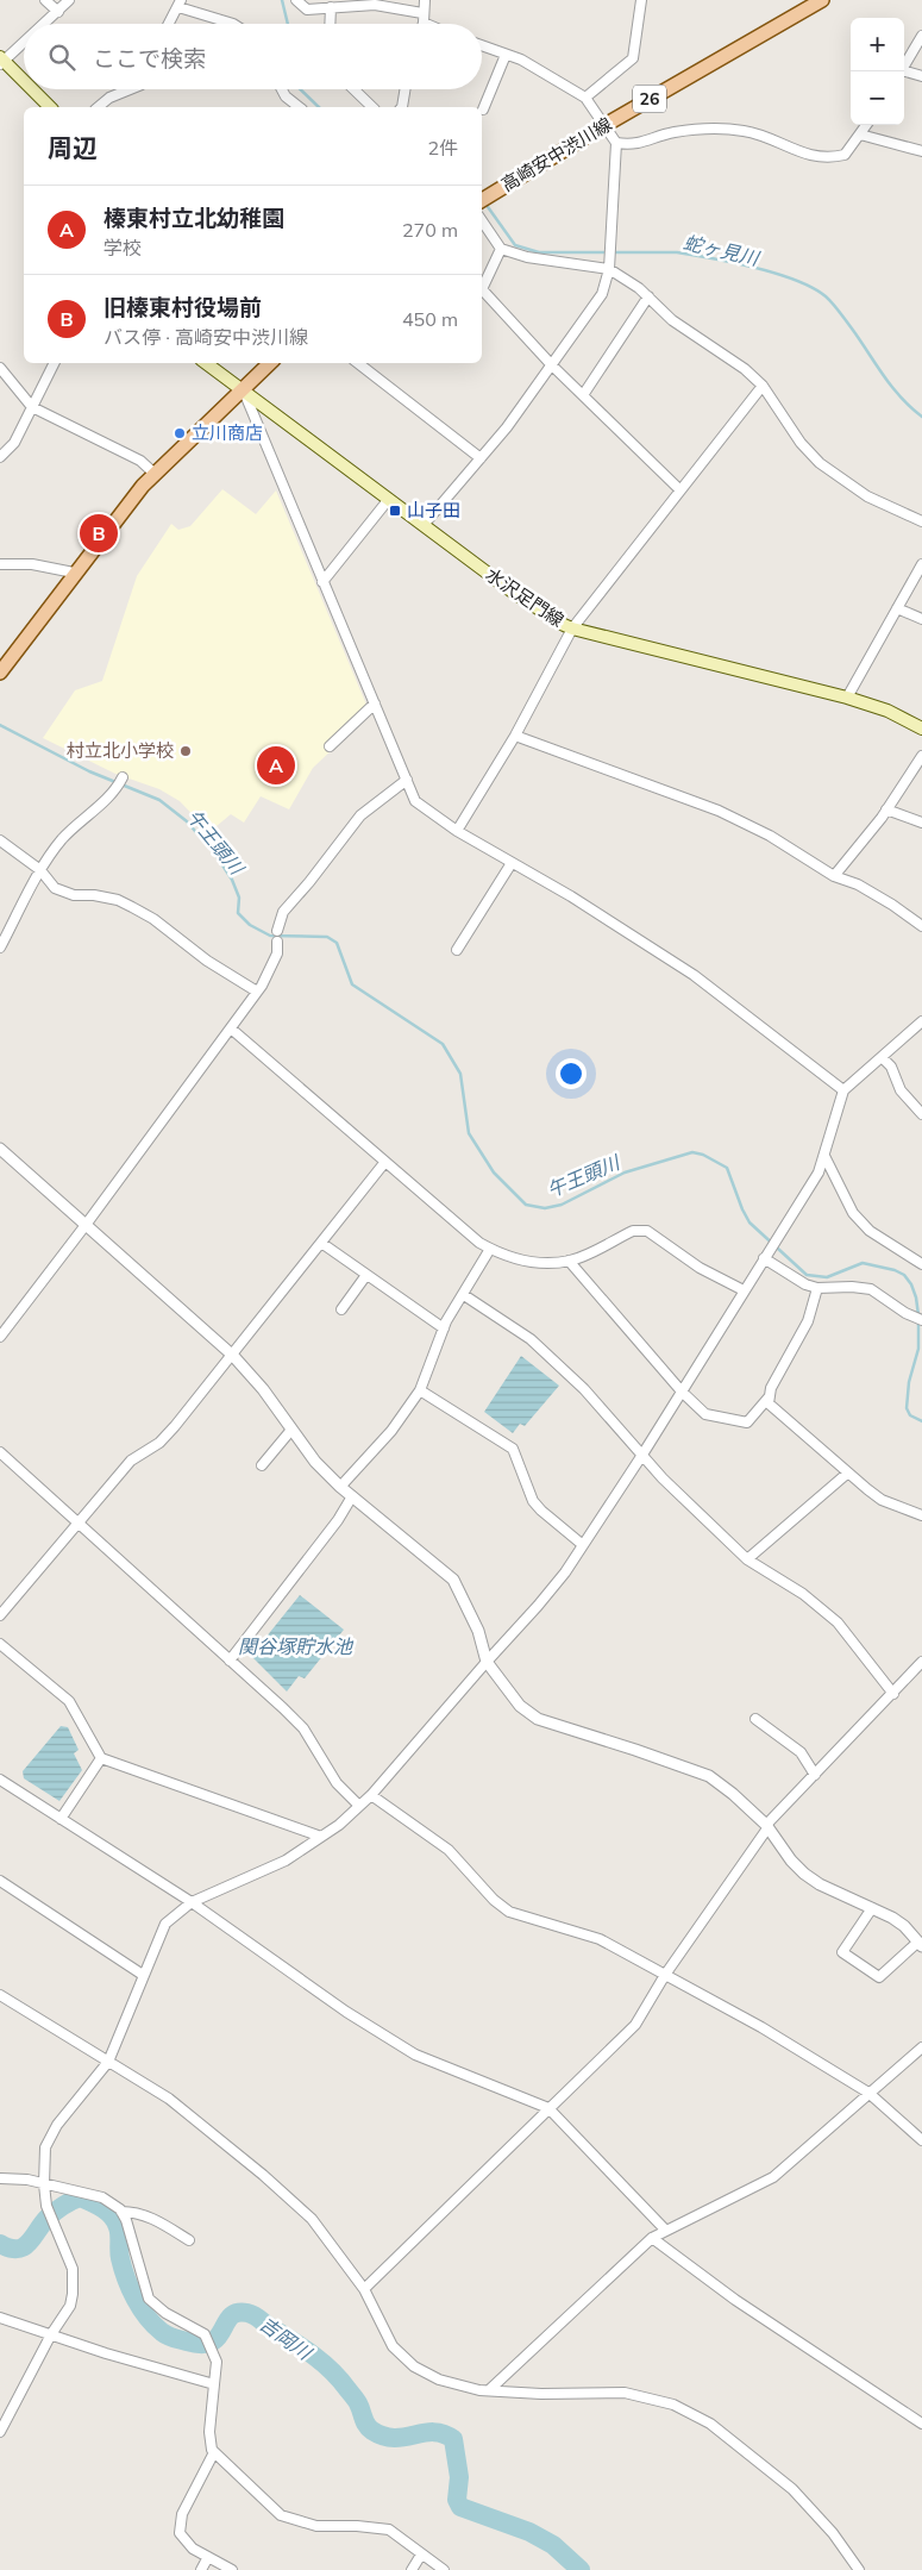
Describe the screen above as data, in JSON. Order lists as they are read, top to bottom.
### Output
{
  "streets": {
    "main road": ["26", "高崎安中渋川線", "水沢足門線"]
  },
  "water": [
    "蛇ヶ見川",
    "午王頭川",
    "関谷塚貯水池",
    "吉岡川"
  ],
  "places": {
    "other": ["立川商店", "村立北小学校"],
    "transit": ["山子田"]
  },
  "page": {
    "map_buttons": ["+", "−"],
    "search": "ここで検索",
    "heading": ["周辺", "2件"],
    "list": [
      {
        "mark": "A",
        "name": "榛東村立北幼稚園",
        "note": "学校",
        "value": "270 m"
      },
      {
        "mark": "B",
        "name": "旧榛東村役場前",
        "note": "バス停 · 高崎安中渋川線",
        "value": "450 m"
      }
    ],
    "pins": ["B", "A"]
  }
}
